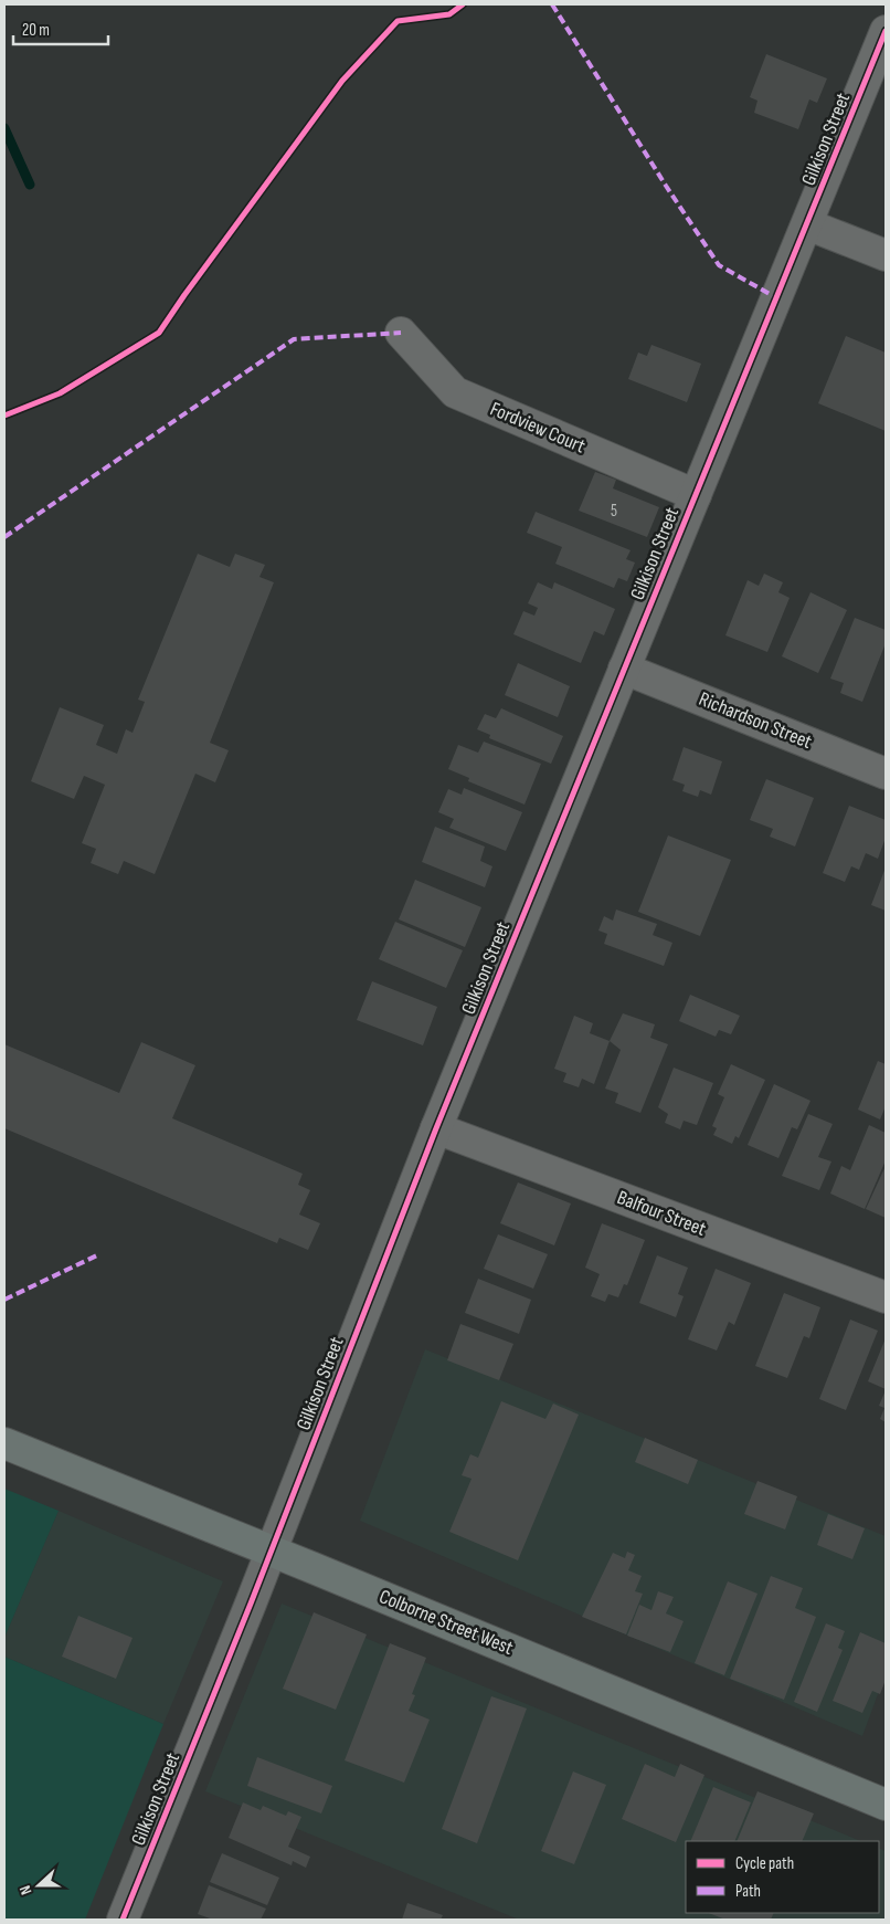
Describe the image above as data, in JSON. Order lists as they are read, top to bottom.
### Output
{
  "streets": {
    "main road": ["Colborne Street West"],
    "street": [
      "Gilkison Street",
      "Fordview Court",
      "Richardson Street",
      "Balfour Street"
    ]
  },
  "crossings": [
    ["Gilkison Street", "Fordview Court"],
    ["Gilkison Street", "Richardson Street"],
    ["Gilkison Street", "Balfour Street"],
    ["Gilkison Street", "Colborne Street West"]
  ],
  "house_numbers": ["5"],
  "legend": ["Cycle path", "Path"],
  "scale_bar": "20 m",
  "north": "left"
}
